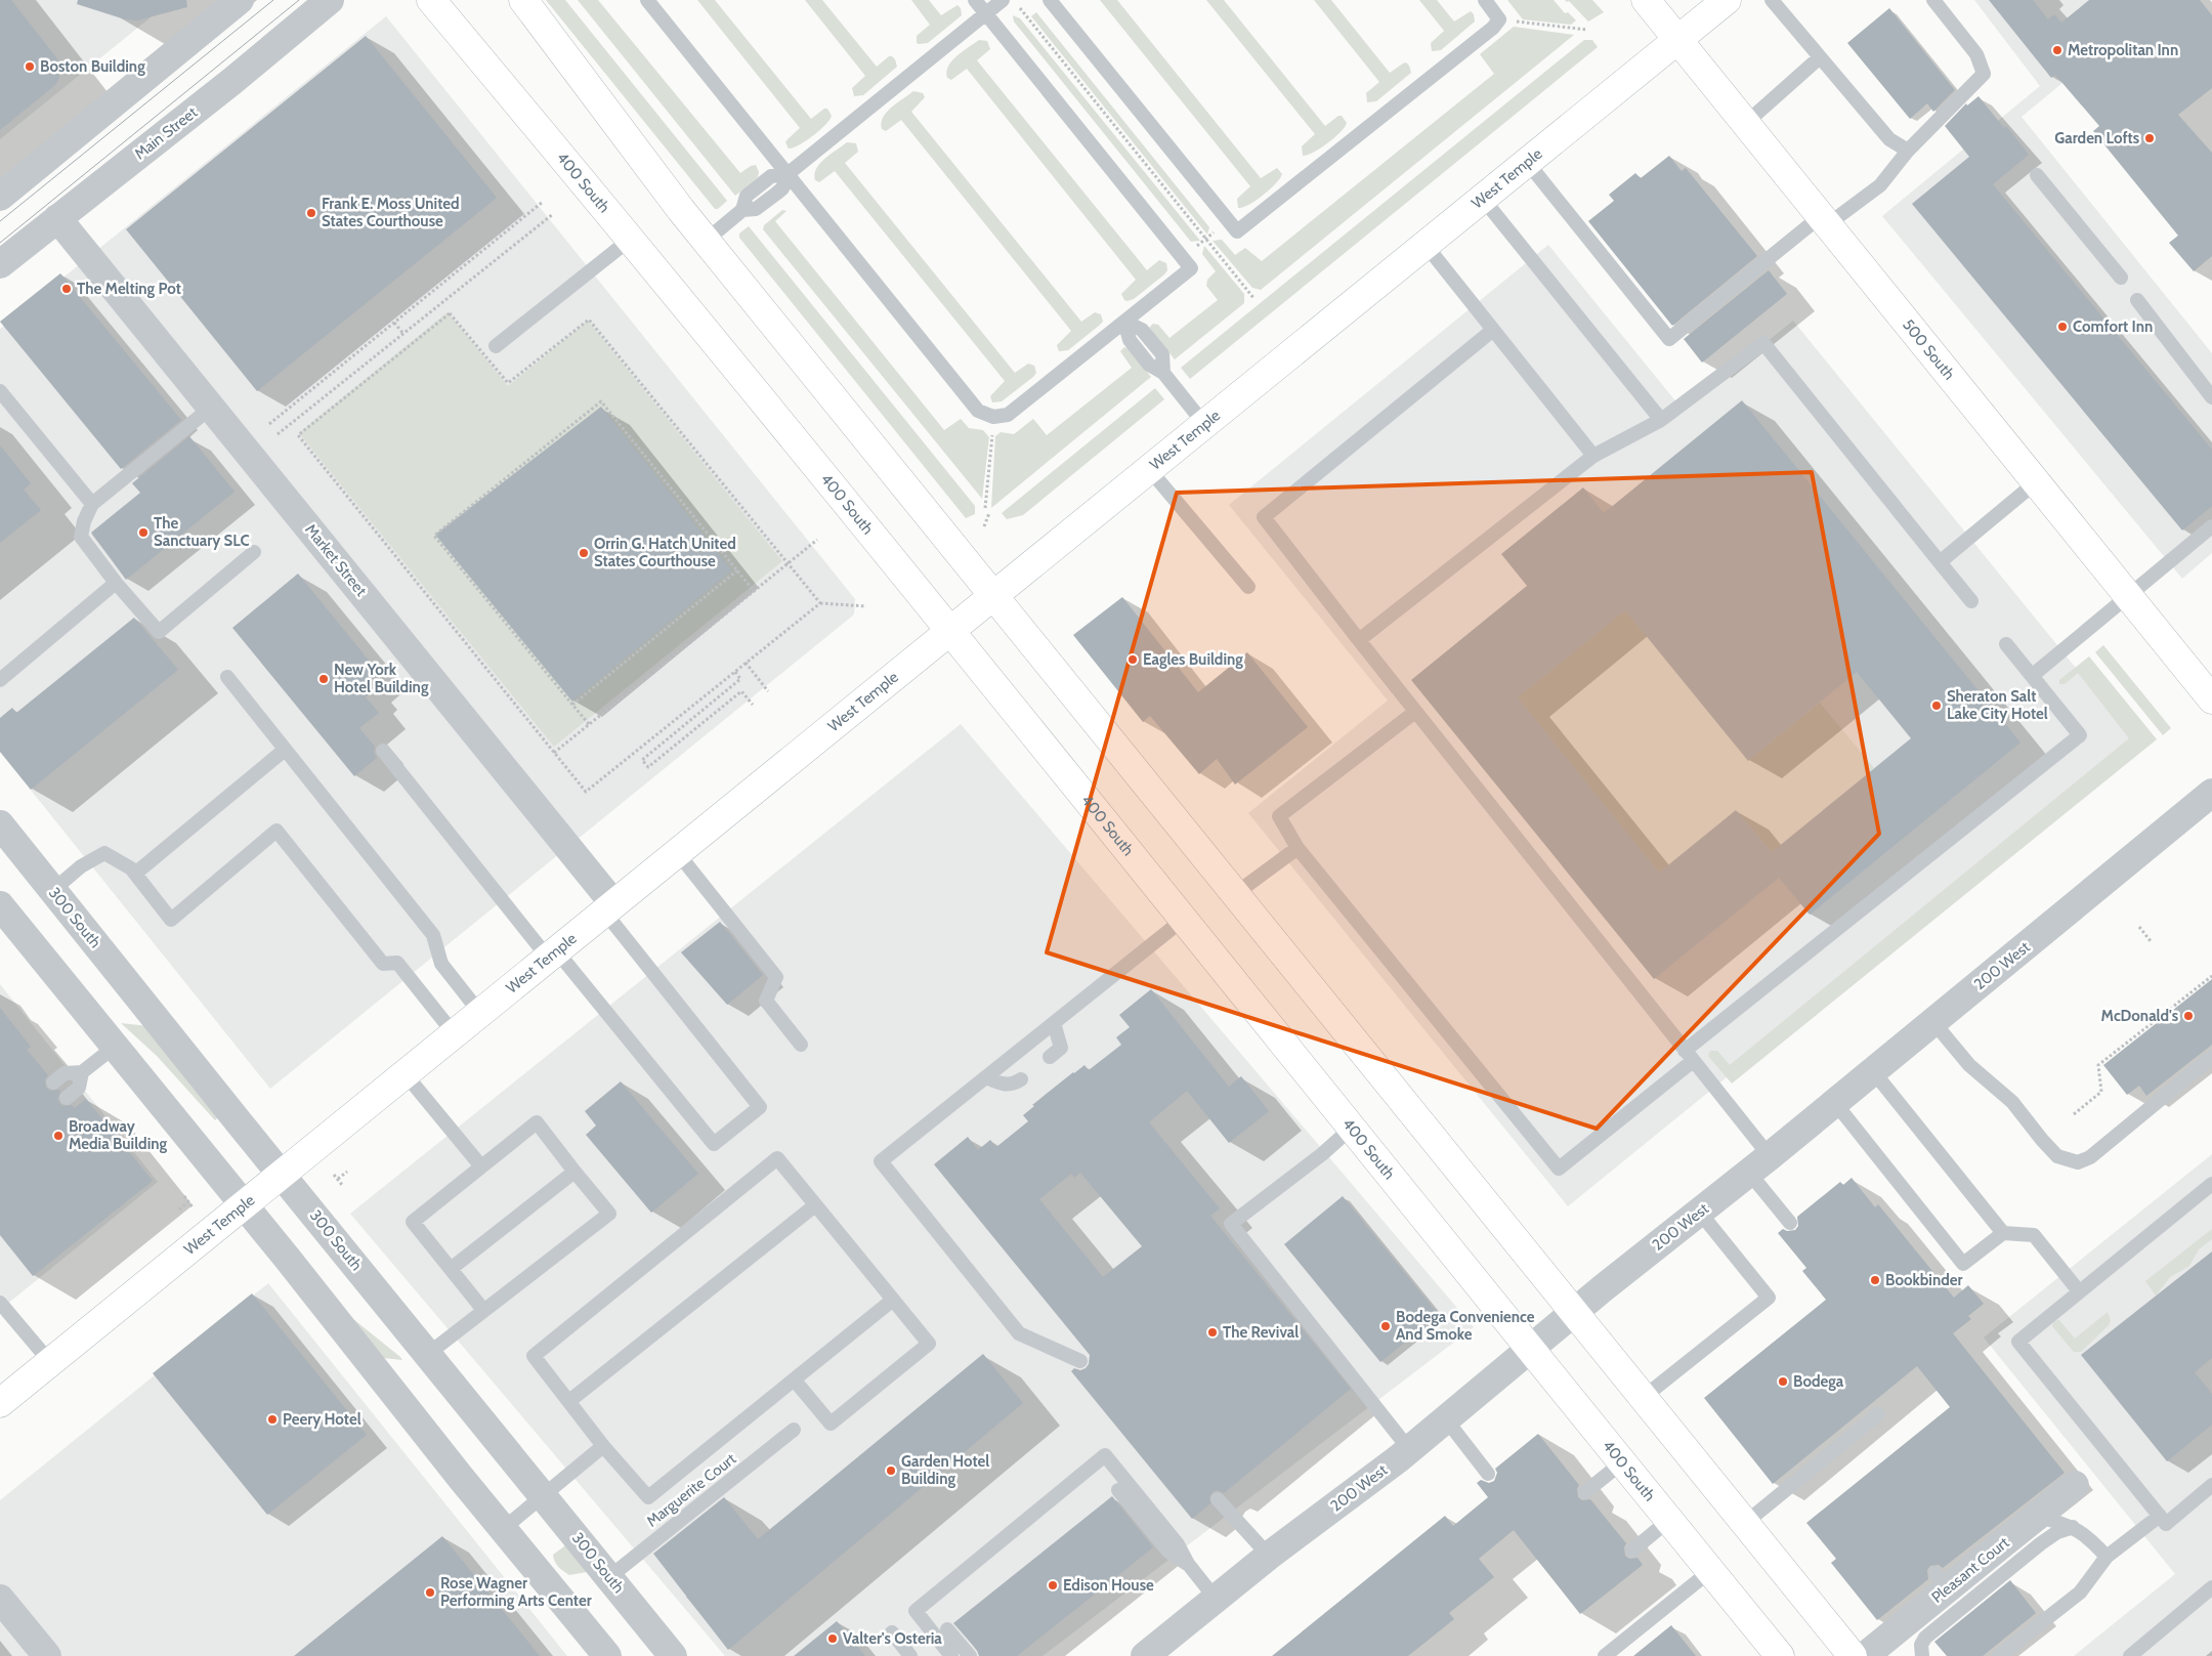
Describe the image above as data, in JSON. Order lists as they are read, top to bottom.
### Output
{
  "streets": {
    "main road": ["West Temple", "400 South", "500 South"],
    "street": [
      "Main Street",
      "Market Street",
      "300 South",
      "200 West",
      "Pleasant Court"
    ],
    "lane": ["Marguerite Court"]
  },
  "crossings": [
    ["Main Street", "Market Street"],
    ["West Temple", "400 South"],
    ["West Temple", "500 South"],
    ["West Temple", "Market Street"],
    ["West Temple", "300 South"],
    ["400 South", "200 West"],
    ["300 South", "Marguerite Court"]
  ],
  "places": [
    "Metropolitan Inn",
    "Boston Building",
    "Garden Lofts",
    "Frank E. Moss United States Courthouse",
    "The Melting Pot",
    "Comfort Inn",
    "The Sanctuary SLC",
    "Orrin G. Hatch United States Courthouse",
    "Eagles Building",
    "New York Hotel Building",
    "Sheraton Salt Lake City Hotel",
    "McDonald's",
    "Broadway Media Building",
    "Bookbinder",
    "Bodega Convenience And Smoke",
    "The Revival",
    "Bodega",
    "Peery Hotel",
    "Garden Hotel Building",
    "Edison House",
    "Rose Wagner Performing Arts Center",
    "Valter's Osteria"
  ]
}
